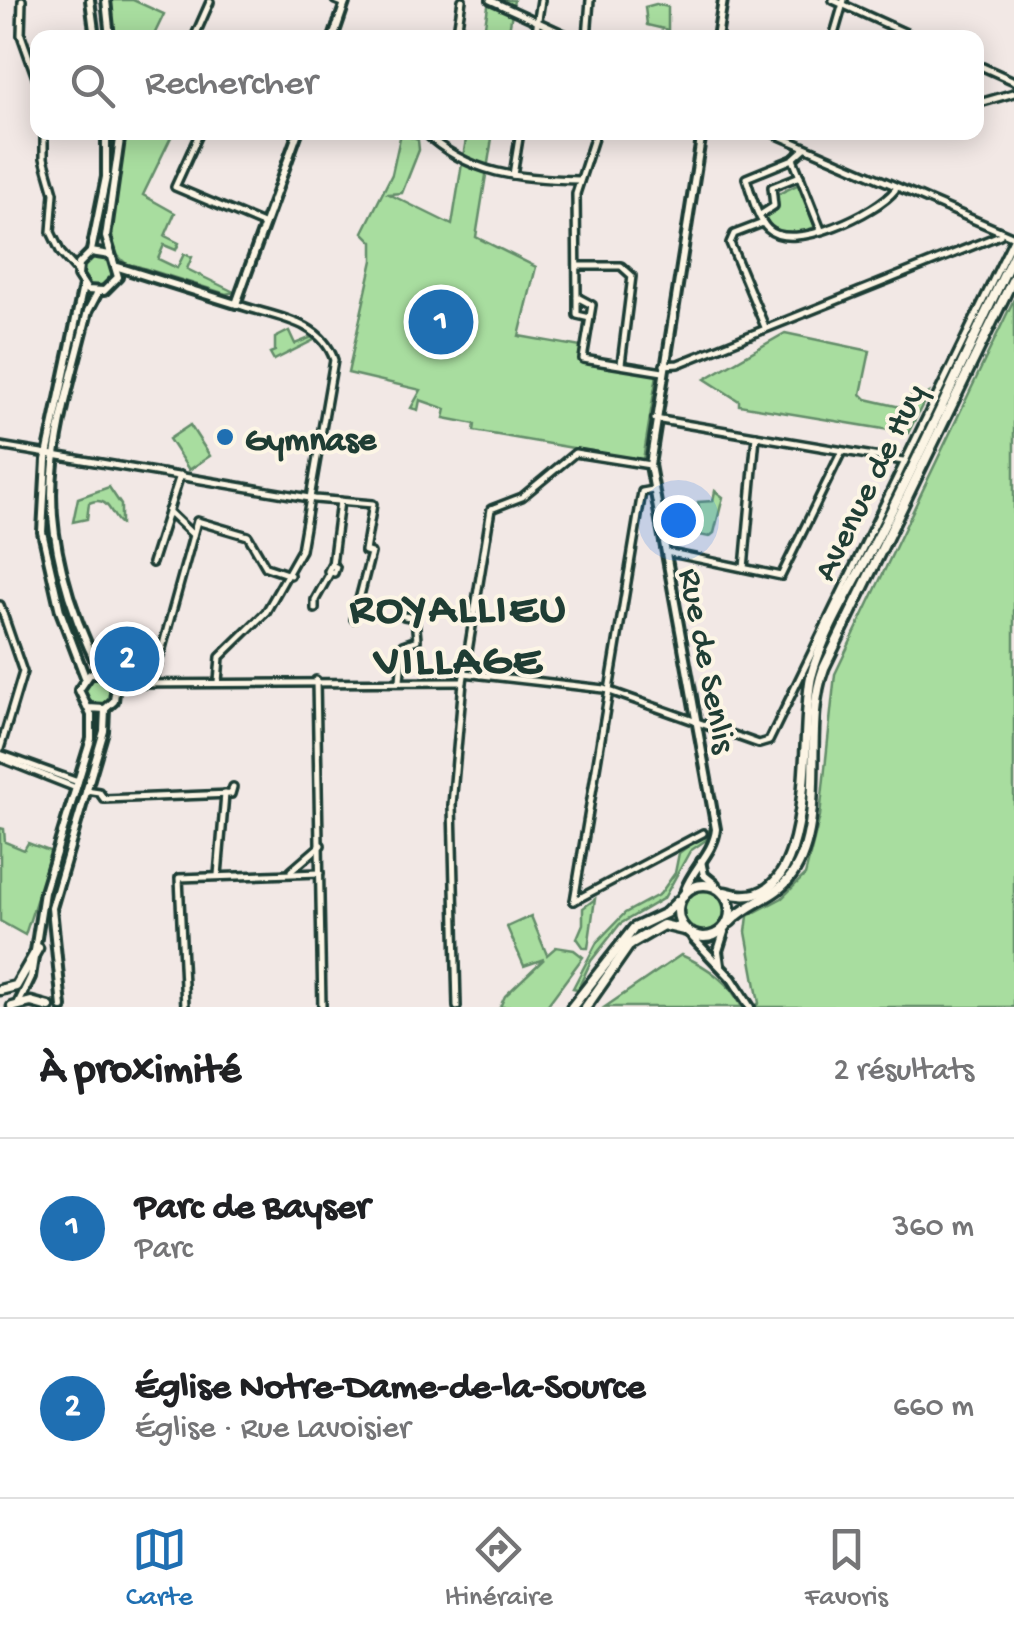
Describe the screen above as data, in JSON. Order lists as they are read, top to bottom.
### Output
{
  "streets": {
    "main road": ["Rue de Senlis"],
    "street": ["Avenue de Huy"]
  },
  "crossings": [
    ["Avenue de Huy", "Rue de Senlis"]
  ],
  "districts": ["ROYALLIEU VILLAGE"],
  "places": ["Gymnase"],
  "page": {
    "search": "Rechercher",
    "pins": ["1", "2"],
    "heading": ["À proximité", "2 résultats"],
    "list": [
      {
        "mark": "1",
        "name": "Parc de Bayser",
        "note": "Parc",
        "value": "360 m"
      },
      {
        "mark": "2",
        "name": "Église Notre-Dame-de-la-Source",
        "note": "Église · Rue Lavoisier",
        "value": "660 m"
      }
    ],
    "nav": ["Carte", "Itinéraire", "Favoris"]
  }
}
